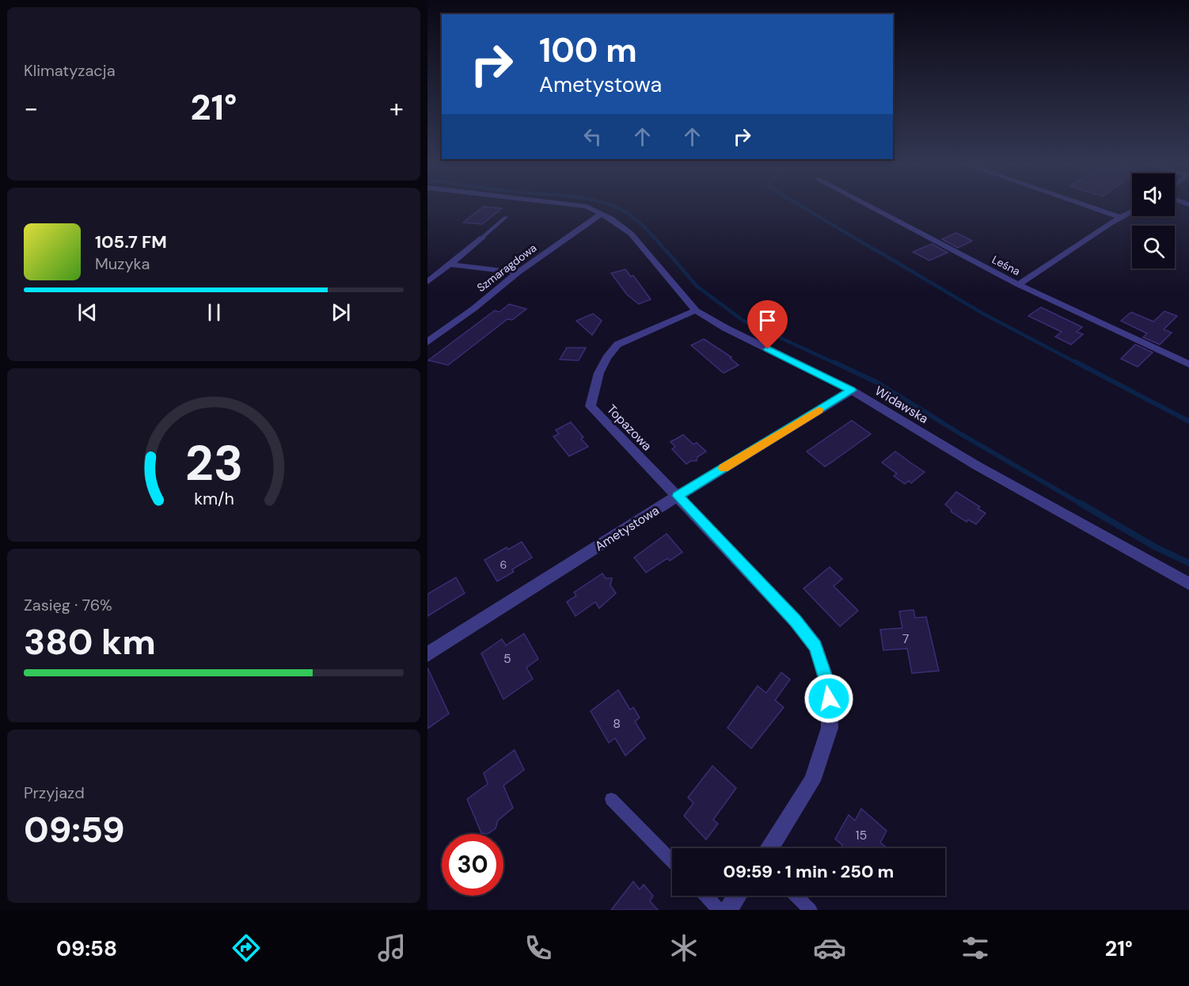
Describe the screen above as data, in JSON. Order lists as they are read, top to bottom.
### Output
{
  "streets": {
    "street": [
      "Leśna",
      "Szmaragdowa",
      "Widawska",
      "Topazowa",
      "Ametystowa"
    ]
  },
  "crossings": [
    ["Szmaragdowa", "Widawska"],
    ["Widawska", "Topazowa"],
    ["Widawska", "Ametystowa"],
    ["Topazowa", "Ametystowa"]
  ],
  "house_numbers": [
    "6",
    "7",
    "5",
    "8",
    "15"
  ],
  "page": {
    "tile": [
      "Klimatyzacja",
      ["Zasięg · 76%", "380 km"],
      ["Przyjazd", "09:59"]
    ],
    "turn": ["100 m", "Ametystowa"],
    "heat": ["−", "21°", "+"],
    "song": ["105.7 FM", "Muzyka"],
    "limit": "30",
    "trip": "09:59 · 1 min · 250 m",
    "tabs": ["09:58", "21°"],
    "gauge": ["23", "km/h"]
  }
}
